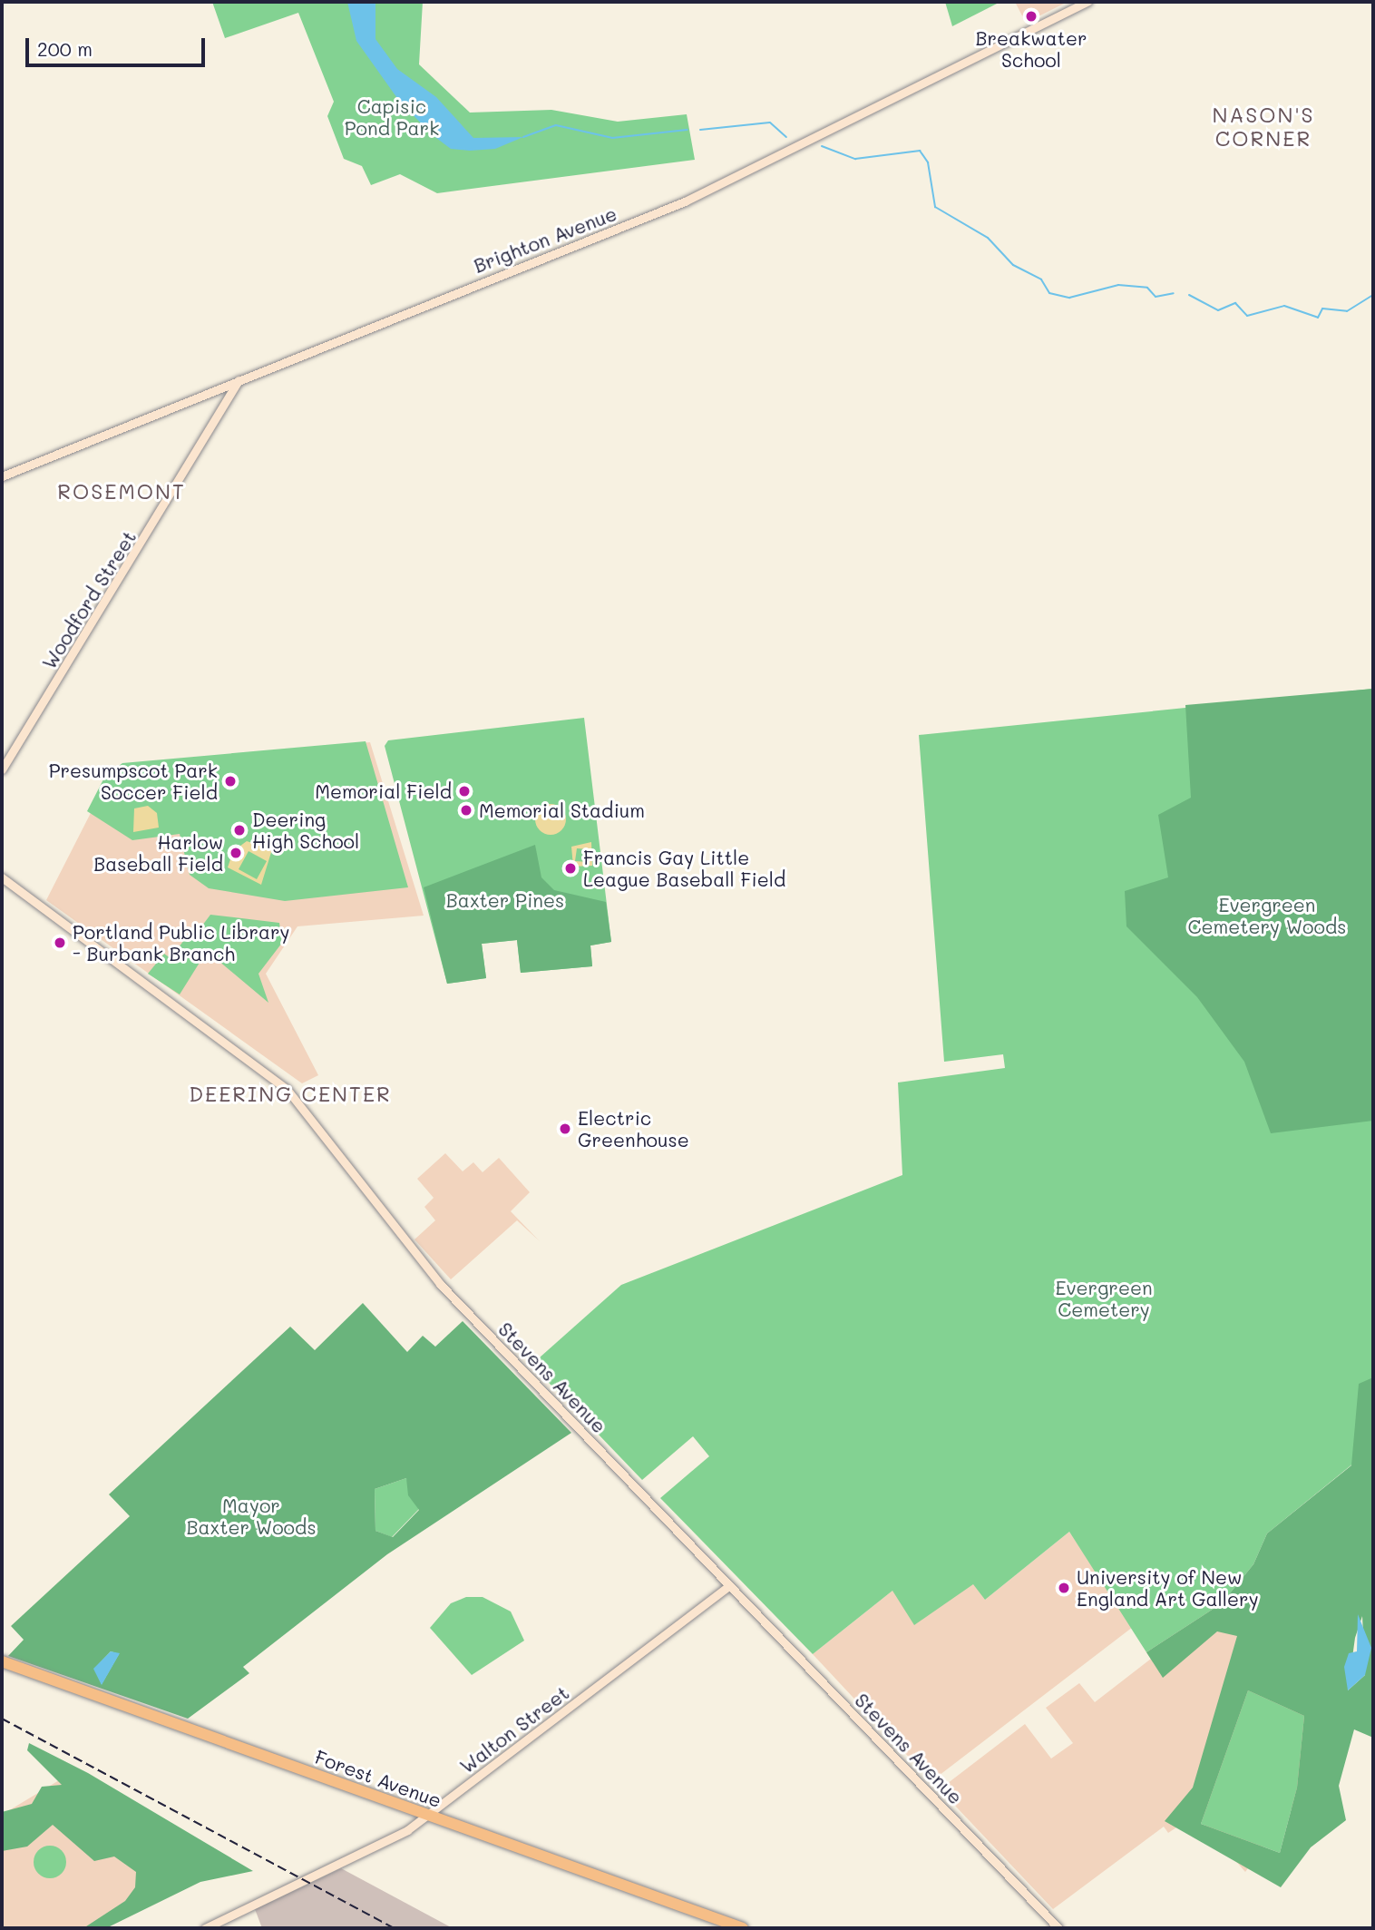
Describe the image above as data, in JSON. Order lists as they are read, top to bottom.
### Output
{
  "streets": {
    "highway": ["Forest Avenue"],
    "main road": [
      "Brighton Avenue",
      "Woodford Street",
      "Stevens Avenue",
      "Walton Street"
    ]
  },
  "crossings": [
    ["Brighton Avenue", "Woodford Street"],
    ["Stevens Avenue", "Walton Street"],
    ["Walton Street", "Forest Avenue"]
  ],
  "districts": ["NASON'S CORNER", "ROSEMONT", "DEERING CENTER"],
  "parks": [
    "Capisic Pond Park",
    "Baxter Pines",
    "Evergreen Cemetery Woods",
    "Evergreen Cemetery",
    "Mayor Baxter Woods"
  ],
  "places": [
    "Breakwater School",
    "Presumpscot Park Soccer Field",
    "Memorial Field",
    "Memorial Stadium",
    "Deering High School",
    "Harlow Baseball Field",
    "Francis Gay Little League Baseball Field",
    "Portland Public Library - Burbank Branch",
    "Electric Greenhouse",
    "University of New England Art Gallery"
  ],
  "scale_bar": "200 m"
}
